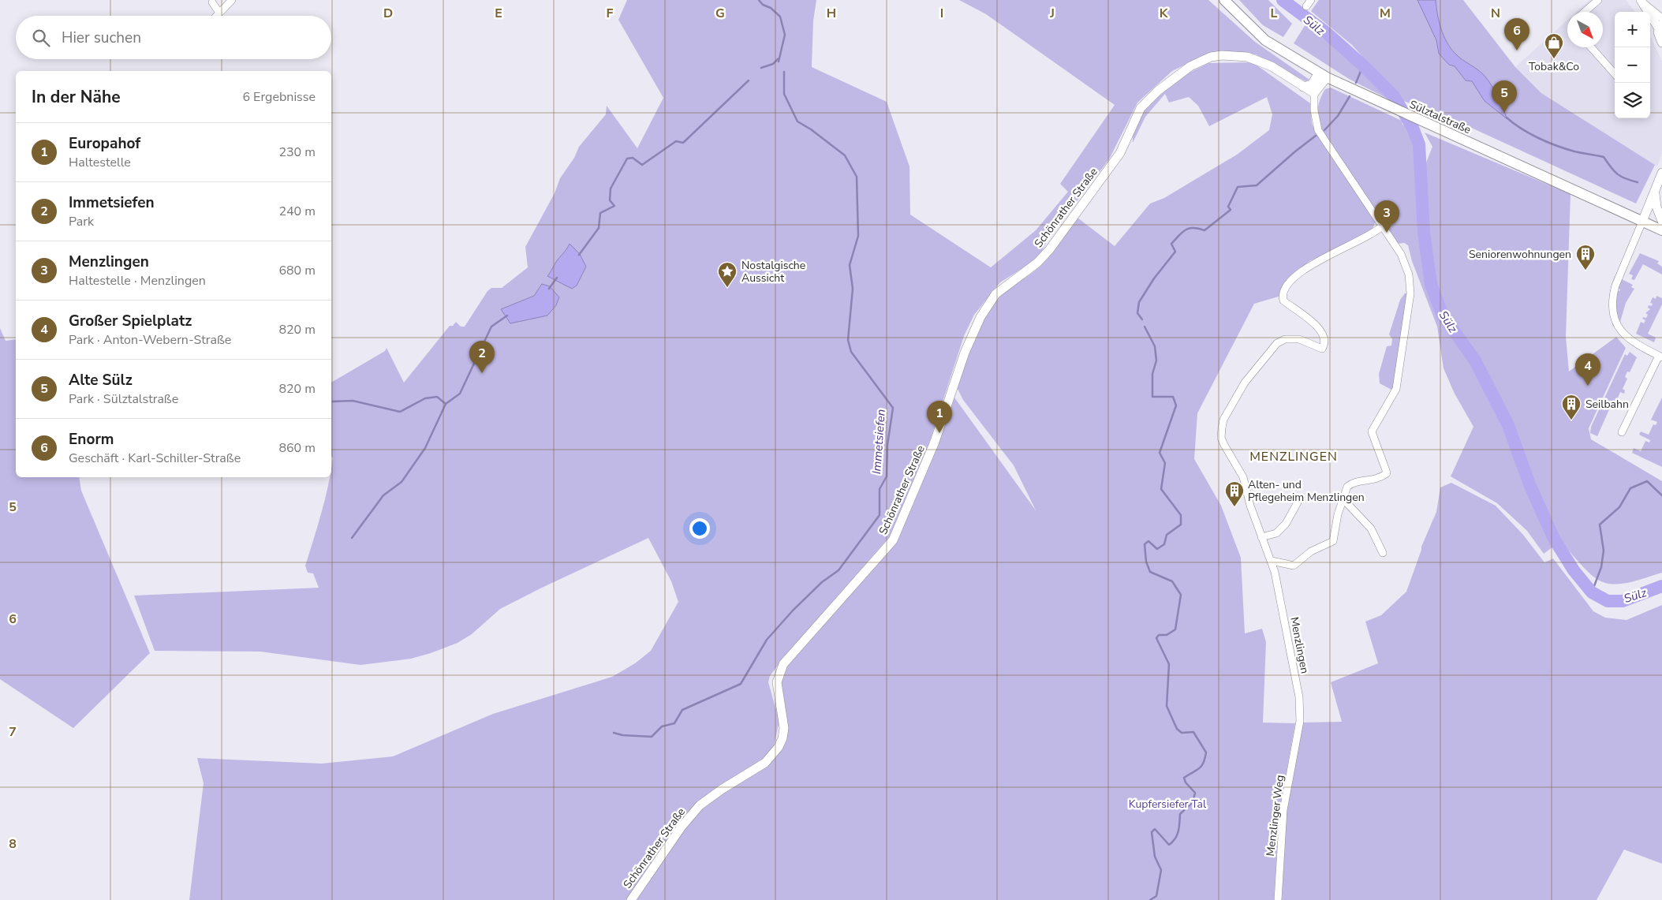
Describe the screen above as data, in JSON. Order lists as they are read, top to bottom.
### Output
{
  "streets": {
    "main road": ["Sülztalstraße"],
    "street": ["Schönrather Straße", "Menzlingen", "Menzlinger Weg"]
  },
  "crossings": [
    ["Menzlingen", "Menzlinger Weg"]
  ],
  "districts": ["MENZLINGEN"],
  "water": ["Sülz", "Immetsiefen"],
  "parks": ["Kupfersiefer Tal"],
  "places": {
    "shop": ["Tobak&Co"],
    "building": ["Seniorenwohnungen", "Seilbahn", "Alten- und Pflegeheim Menzlingen"],
    "place": ["Nostalgische Aussicht"]
  },
  "north": "bottom right",
  "page": {
    "map_buttons": ["+", "−"],
    "search": "Hier suchen",
    "pins": [
      "6",
      "5",
      "3",
      "2",
      "4",
      "1"
    ],
    "heading": ["In der Nähe", "6 Ergebnisse"],
    "list": [
      {
        "mark": "1",
        "name": "Europahof",
        "note": "Haltestelle",
        "value": "230 m"
      },
      {
        "mark": "2",
        "name": "Immetsiefen",
        "note": "Park",
        "value": "240 m"
      },
      {
        "mark": "3",
        "name": "Menzlingen",
        "note": "Haltestelle · Menzlingen",
        "value": "680 m"
      },
      {
        "mark": "4",
        "name": "Großer Spielplatz",
        "note": "Park · Anton-Webern-Straße",
        "value": "820 m"
      },
      {
        "mark": "5",
        "name": "Alte Sülz",
        "note": "Park · Sülztalstraße",
        "value": "820 m"
      },
      {
        "mark": "6",
        "name": "Enorm",
        "note": "Geschäft · Karl-Schiller-Straße",
        "value": "860 m"
      }
    ]
  },
  "grid": {
    "columns": [
      "D",
      "E",
      "F",
      "G",
      "H",
      "I",
      "J",
      "K",
      "L",
      "M",
      "N"
    ],
    "rows": [
      "5",
      "6",
      "7",
      "8"
    ]
  }
}
